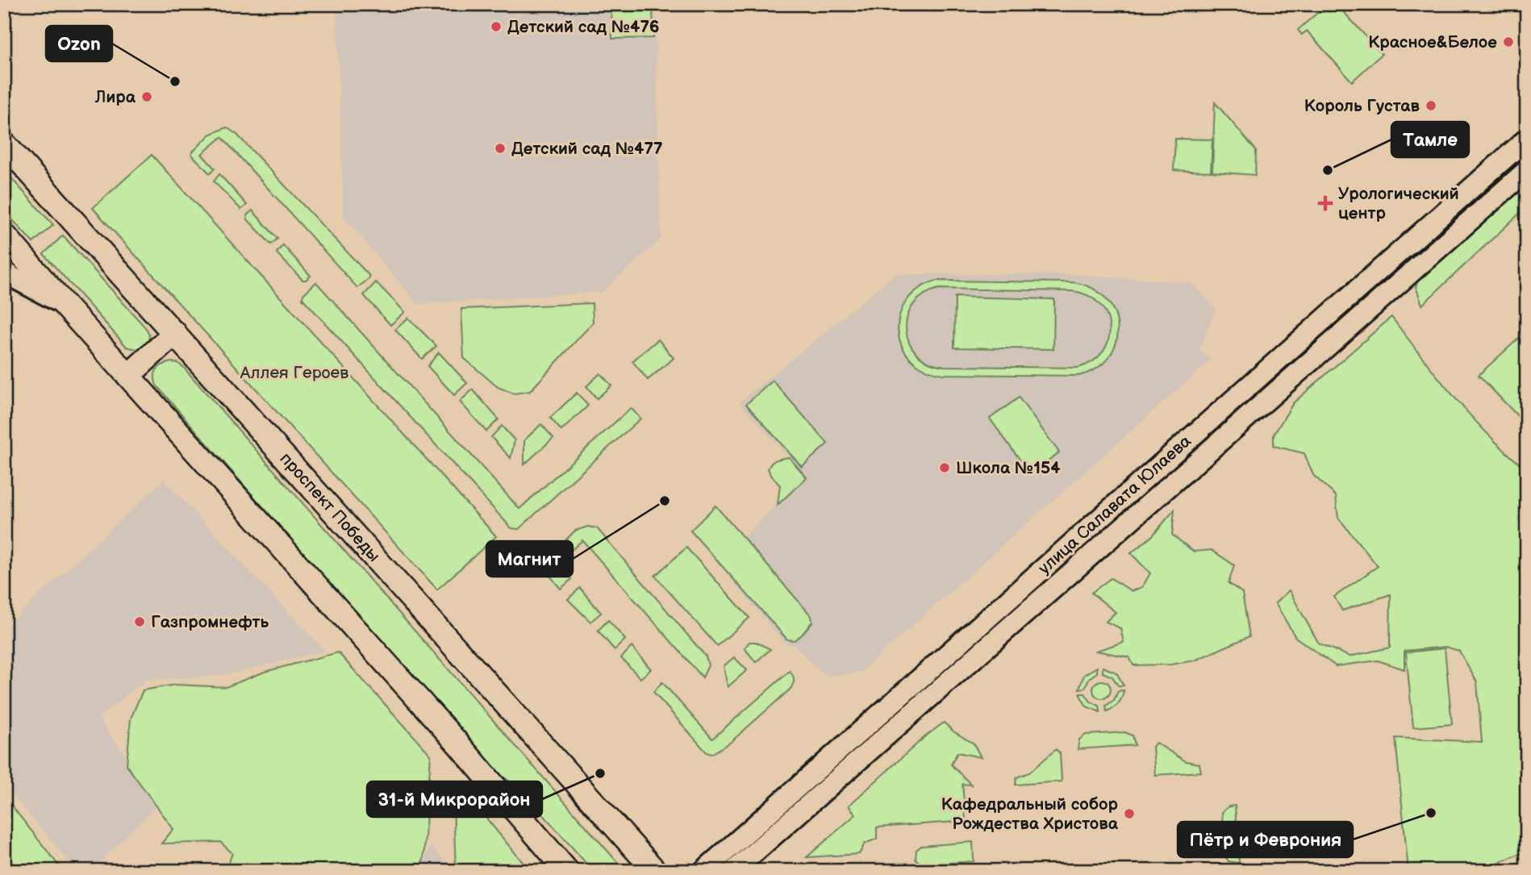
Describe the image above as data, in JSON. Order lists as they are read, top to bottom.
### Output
{
  "streets": {
    "main road": ["улица Салавата Юлаева", "проспект Победы"]
  },
  "parks": ["Аллея Героев"],
  "places": {
    "other": [
      "Детский сад №476",
      "Красное&Белое",
      "Ozon",
      "Лира",
      "Король Густав",
      "Детский сад №477",
      "Тамле",
      "Школа №154",
      "Магнит",
      "Газпромнефть",
      "31-й Микрорайон",
      "Пётр и Феврония",
      "Кафедральный собор Рождества Христова"
    ],
    "health": ["Урологический центр"]
  }
}
